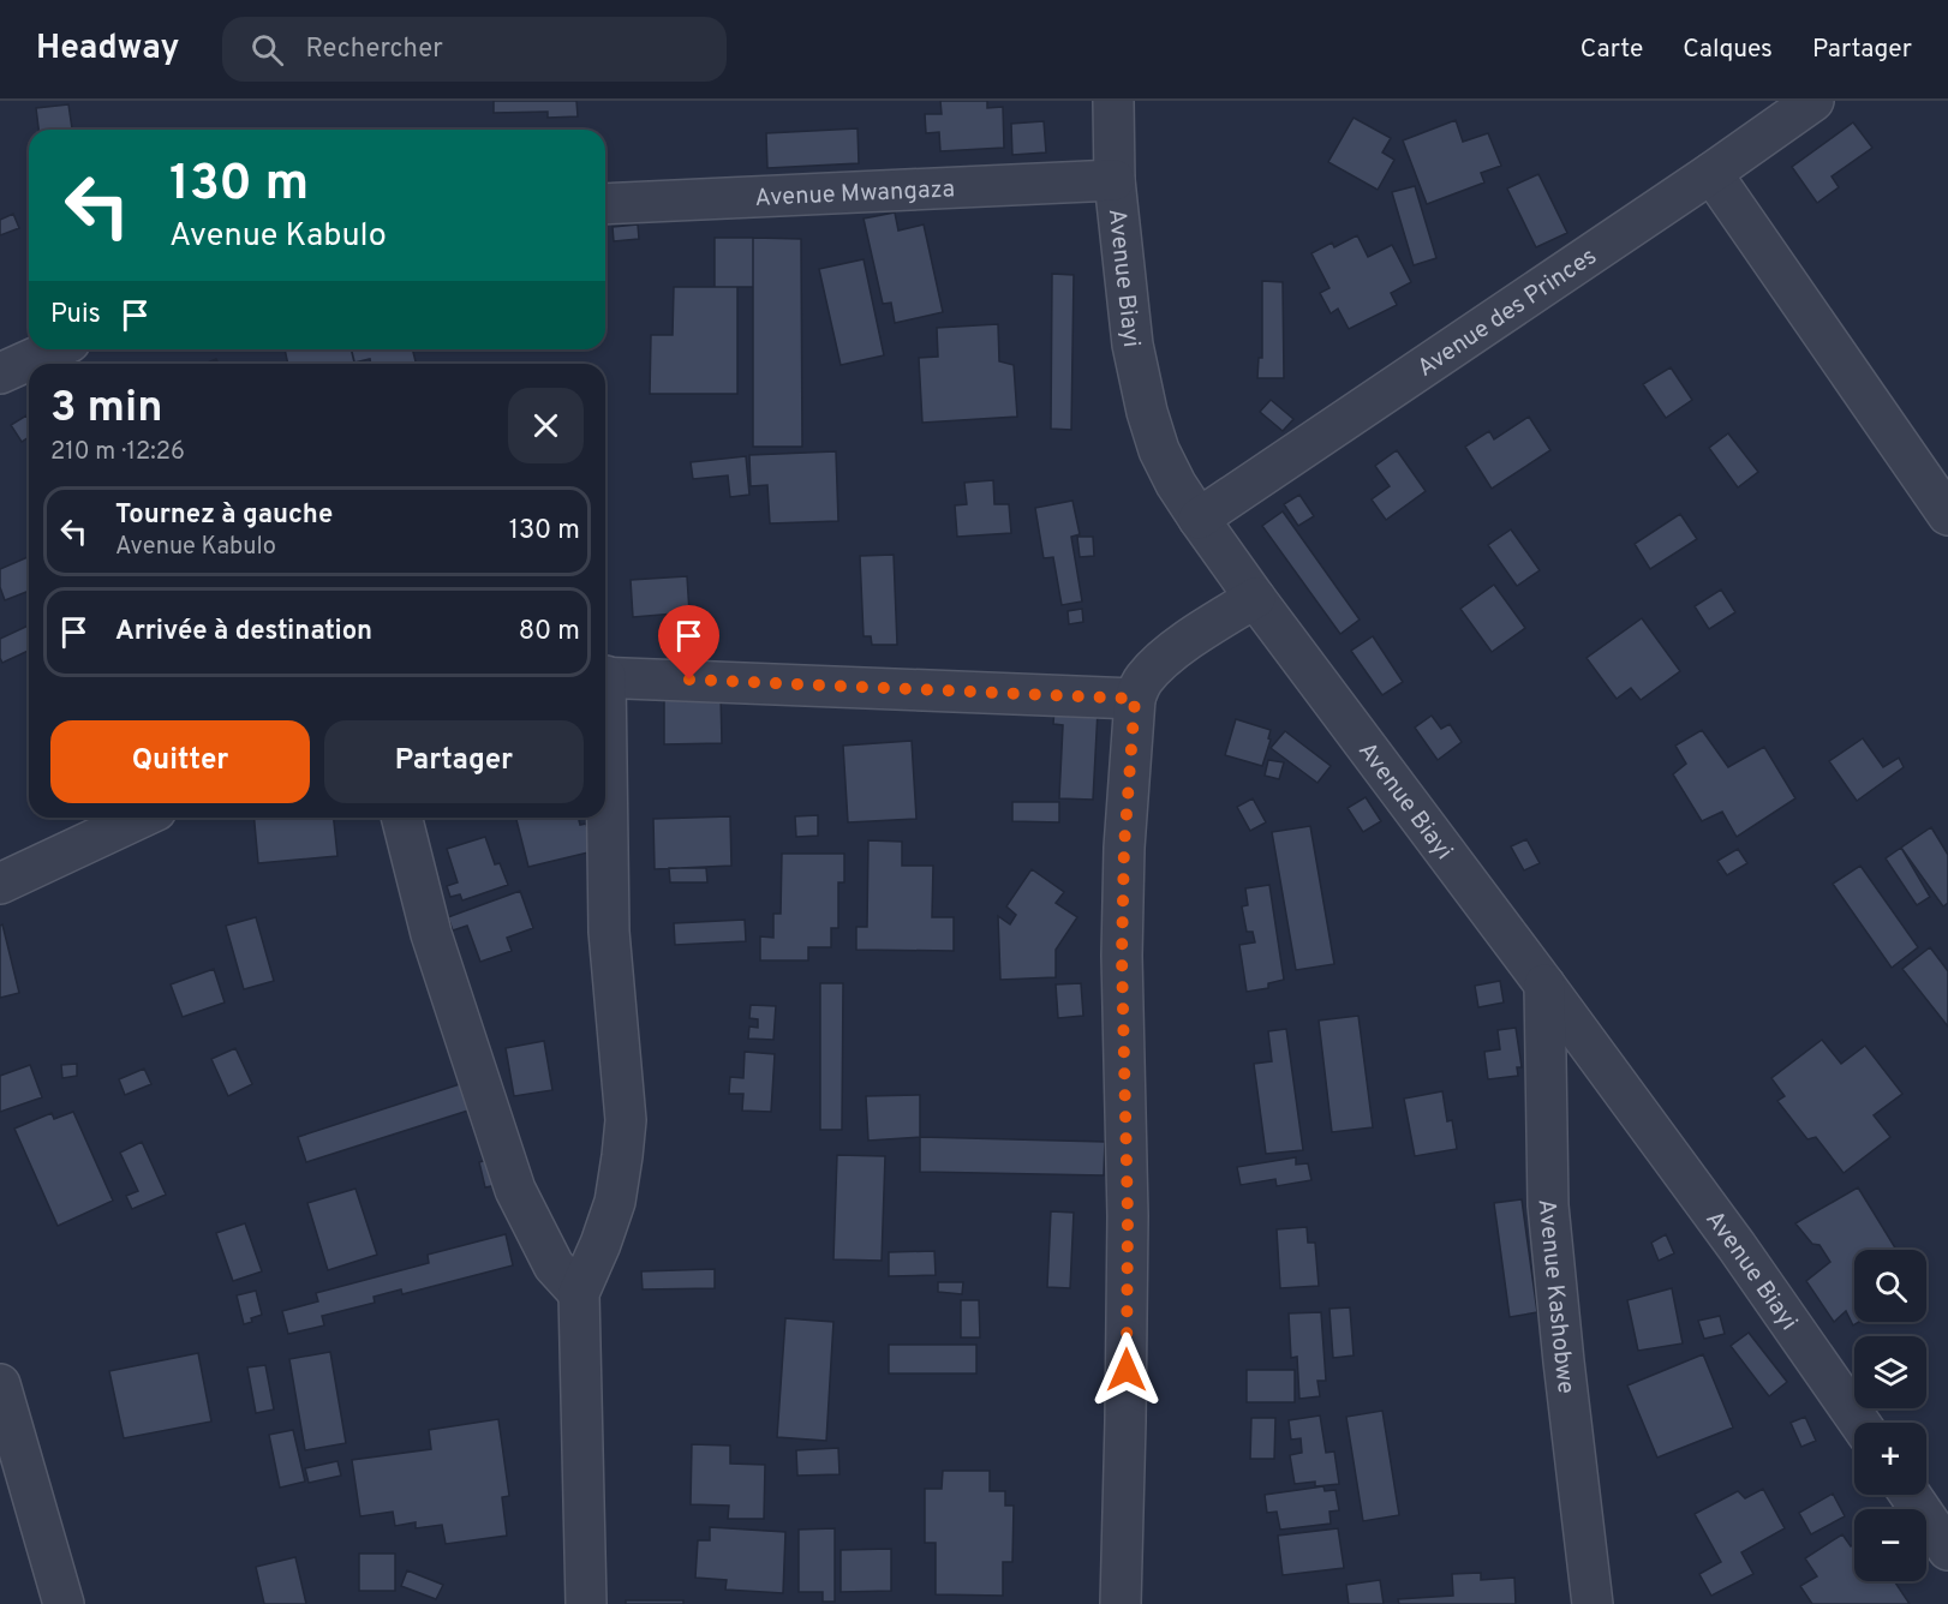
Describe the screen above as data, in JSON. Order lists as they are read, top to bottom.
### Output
{
  "streets": {
    "street": [
      "Avenue Mwangaza",
      "Avenue Biayi",
      "Avenue des Princes",
      "Avenue Kashobwe"
    ]
  },
  "crossings": [
    ["Avenue Mwangaza", "Avenue Biayi"],
    ["Avenue Biayi", "Avenue des Princes"],
    ["Avenue Biayi", "Avenue Kashobwe"]
  ],
  "page": {
    "header": "Headway",
    "search": "Rechercher",
    "nav": ["Carte", "Calques", "Partager"],
    "turn": ["130 m", "Avenue Kabulo"],
    "then": "Puis",
    "heading": ["3 min", "210 m · 12:26"],
    "list": [
      {
        "name": "Tournez à gauche",
        "note": "Avenue Kabulo",
        "value": "130 m"
      },
      {
        "name": "Arrivée à destination",
        "value": "80 m"
      }
    ],
    "buttons": ["Quitter", "Partager"],
    "map_buttons": ["+", "−"]
  }
}
